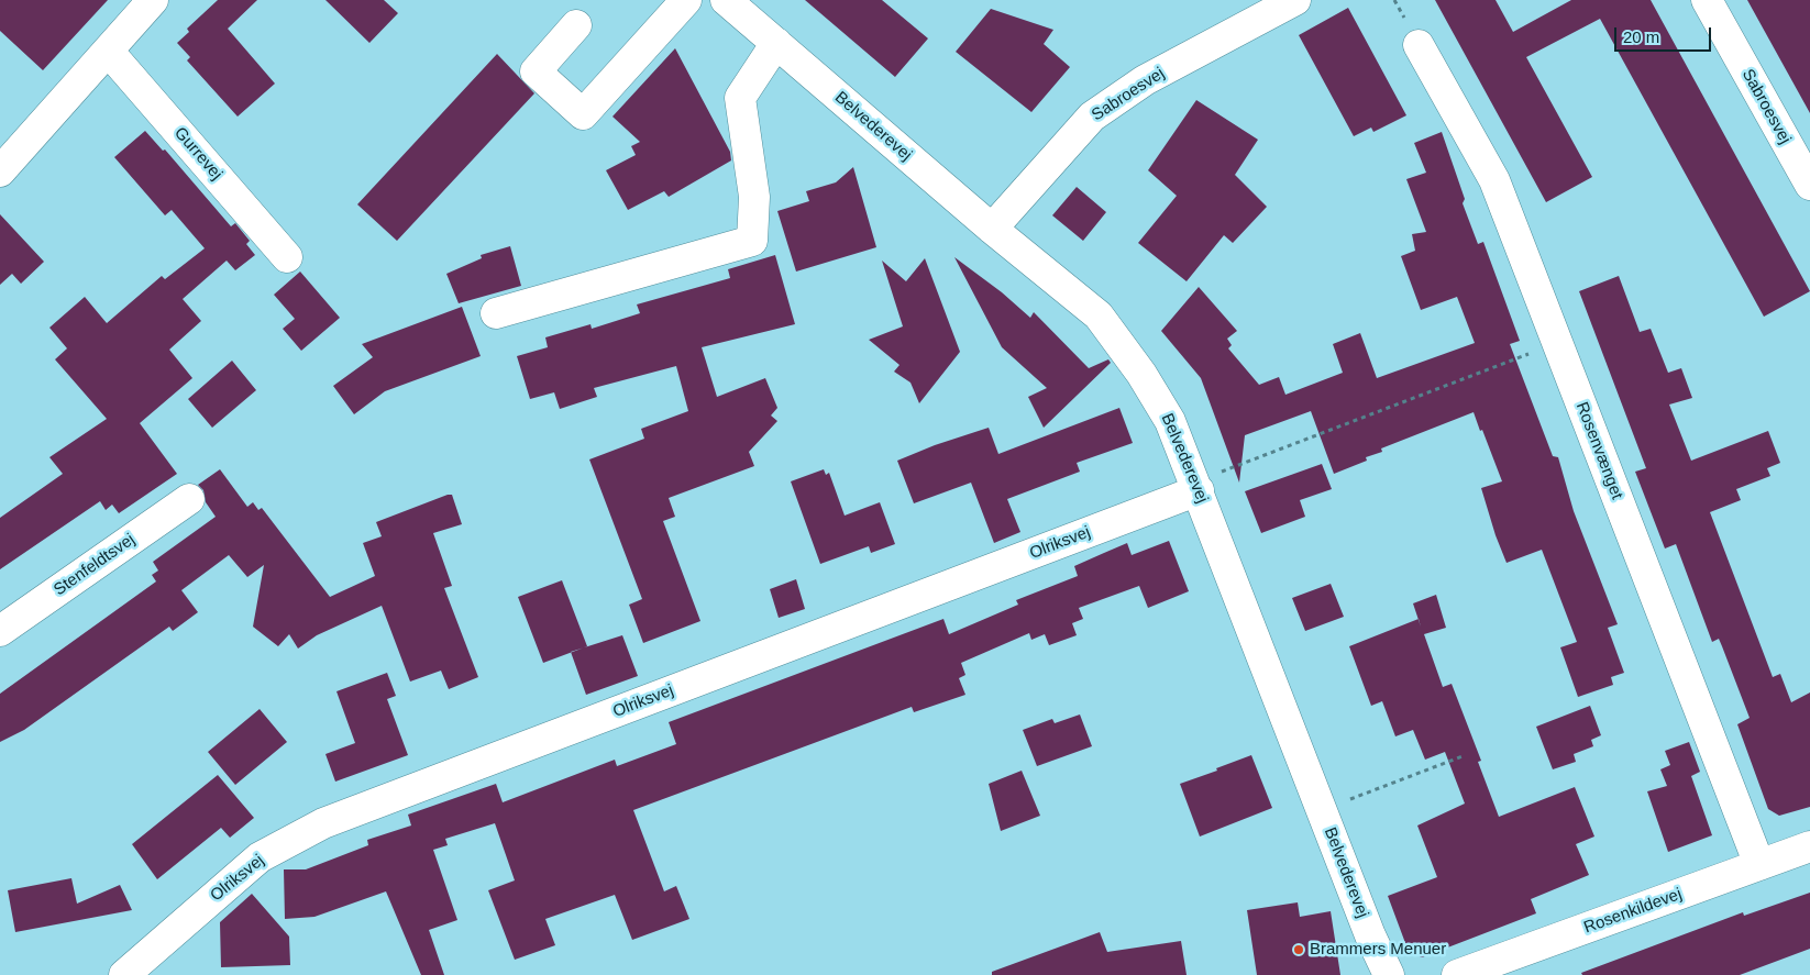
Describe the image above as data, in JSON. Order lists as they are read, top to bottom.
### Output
{
  "streets": {
    "street": [
      "Sabroesvej",
      "Belvederevej",
      "Gurrevej",
      "Rosenvænget",
      "Olriksvej",
      "Stenfeldtsvej",
      "Rosenkildevej"
    ]
  },
  "crossings": [
    ["Sabroesvej", "Belvederevej"],
    ["Belvederevej", "Olriksvej"],
    ["Rosenvænget", "Rosenkildevej"]
  ],
  "places": ["Brammers Menuer"],
  "scale_bar": "20 m"
}
